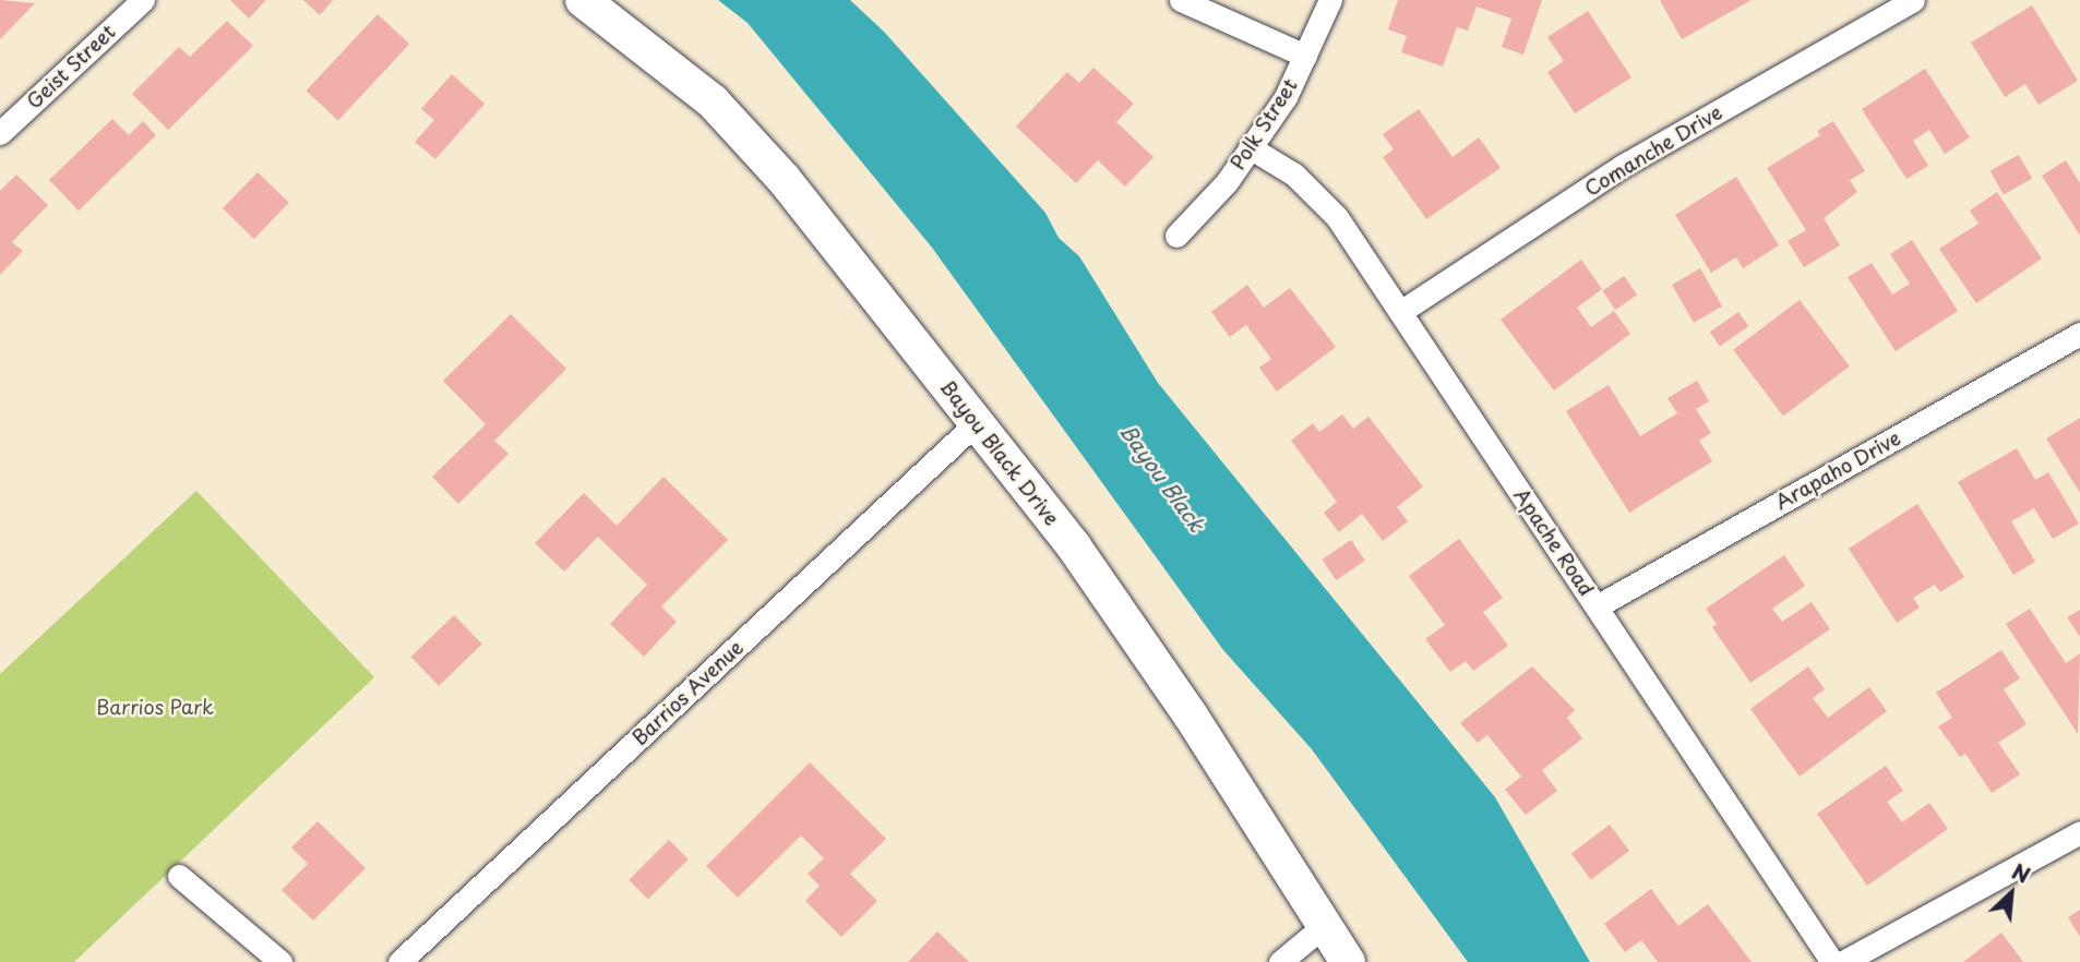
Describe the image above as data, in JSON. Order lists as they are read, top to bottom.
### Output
{
  "streets": {
    "main road": ["Bayou Black Drive"],
    "street": [
      "Geist Street",
      "Polk Street",
      "Comanche Drive",
      "Arapaho Drive",
      "Apache Road",
      "Barrios Avenue"
    ]
  },
  "crossings": [
    ["Polk Street", "Apache Road"],
    ["Comanche Drive", "Apache Road"],
    ["Bayou Black Drive", "Barrios Avenue"],
    ["Arapaho Drive", "Apache Road"]
  ],
  "water": ["Bayou Black"],
  "parks": ["Barrios Park"],
  "north": "top right"
}
